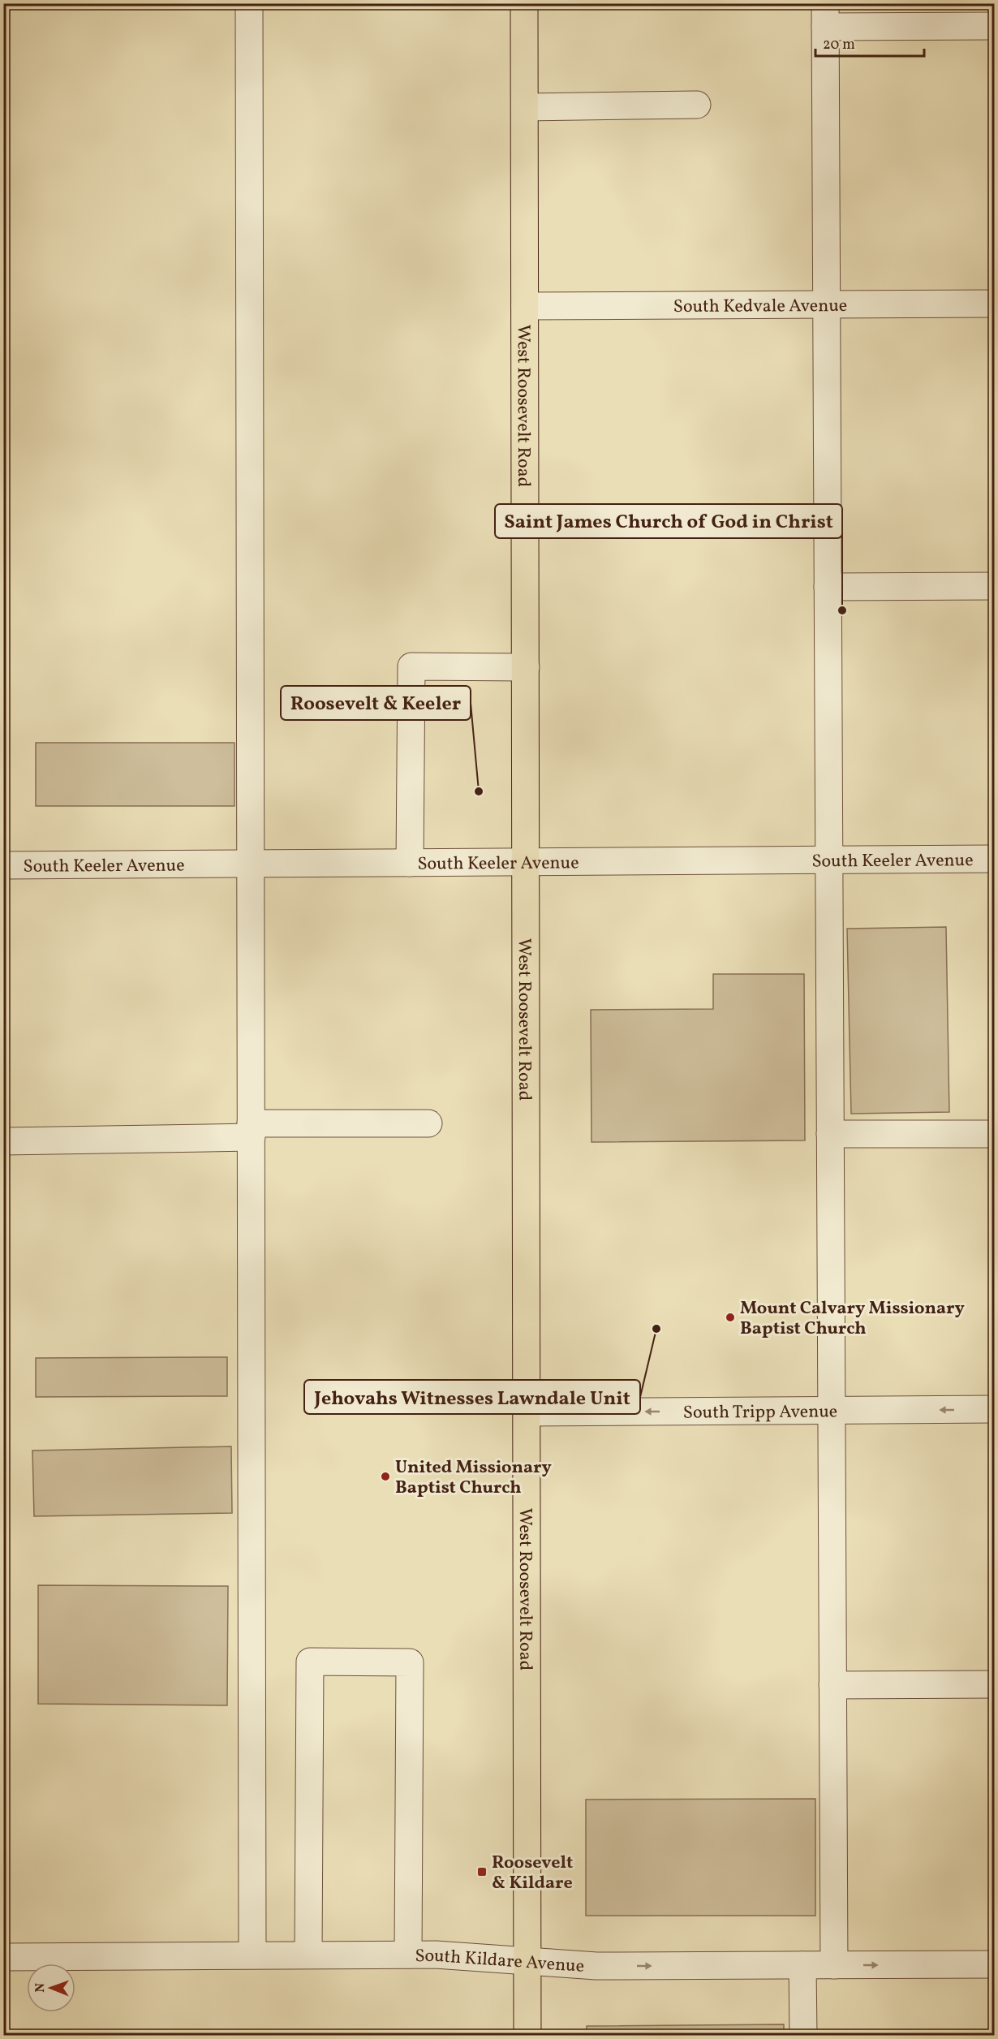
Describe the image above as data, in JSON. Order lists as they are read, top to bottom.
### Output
{
  "streets": {
    "main road": ["West Roosevelt Road"],
    "street": [
      "South Kedvale Avenue",
      "South Keeler Avenue",
      "South Tripp Avenue",
      "South Kildare Avenue"
    ]
  },
  "crossings": [
    ["South Kedvale Avenue", "West Roosevelt Road"],
    ["West Roosevelt Road", "South Keeler Avenue"],
    ["West Roosevelt Road", "South Tripp Avenue"],
    ["West Roosevelt Road", "South Kildare Avenue"]
  ],
  "one_way": ["South Tripp Avenue", "South Kildare Avenue"],
  "places": {
    "other": [
      "Saint James Church of God in Christ",
      "Roosevelt & Keeler",
      "Mount Calvary Missionary Baptist Church",
      "Jehovahs Witnesses Lawndale Unit",
      "United Missionary Baptist Church"
    ],
    "transit": ["Roosevelt & Kildare"]
  },
  "scale_bar": "20 m",
  "north": "left"
}
